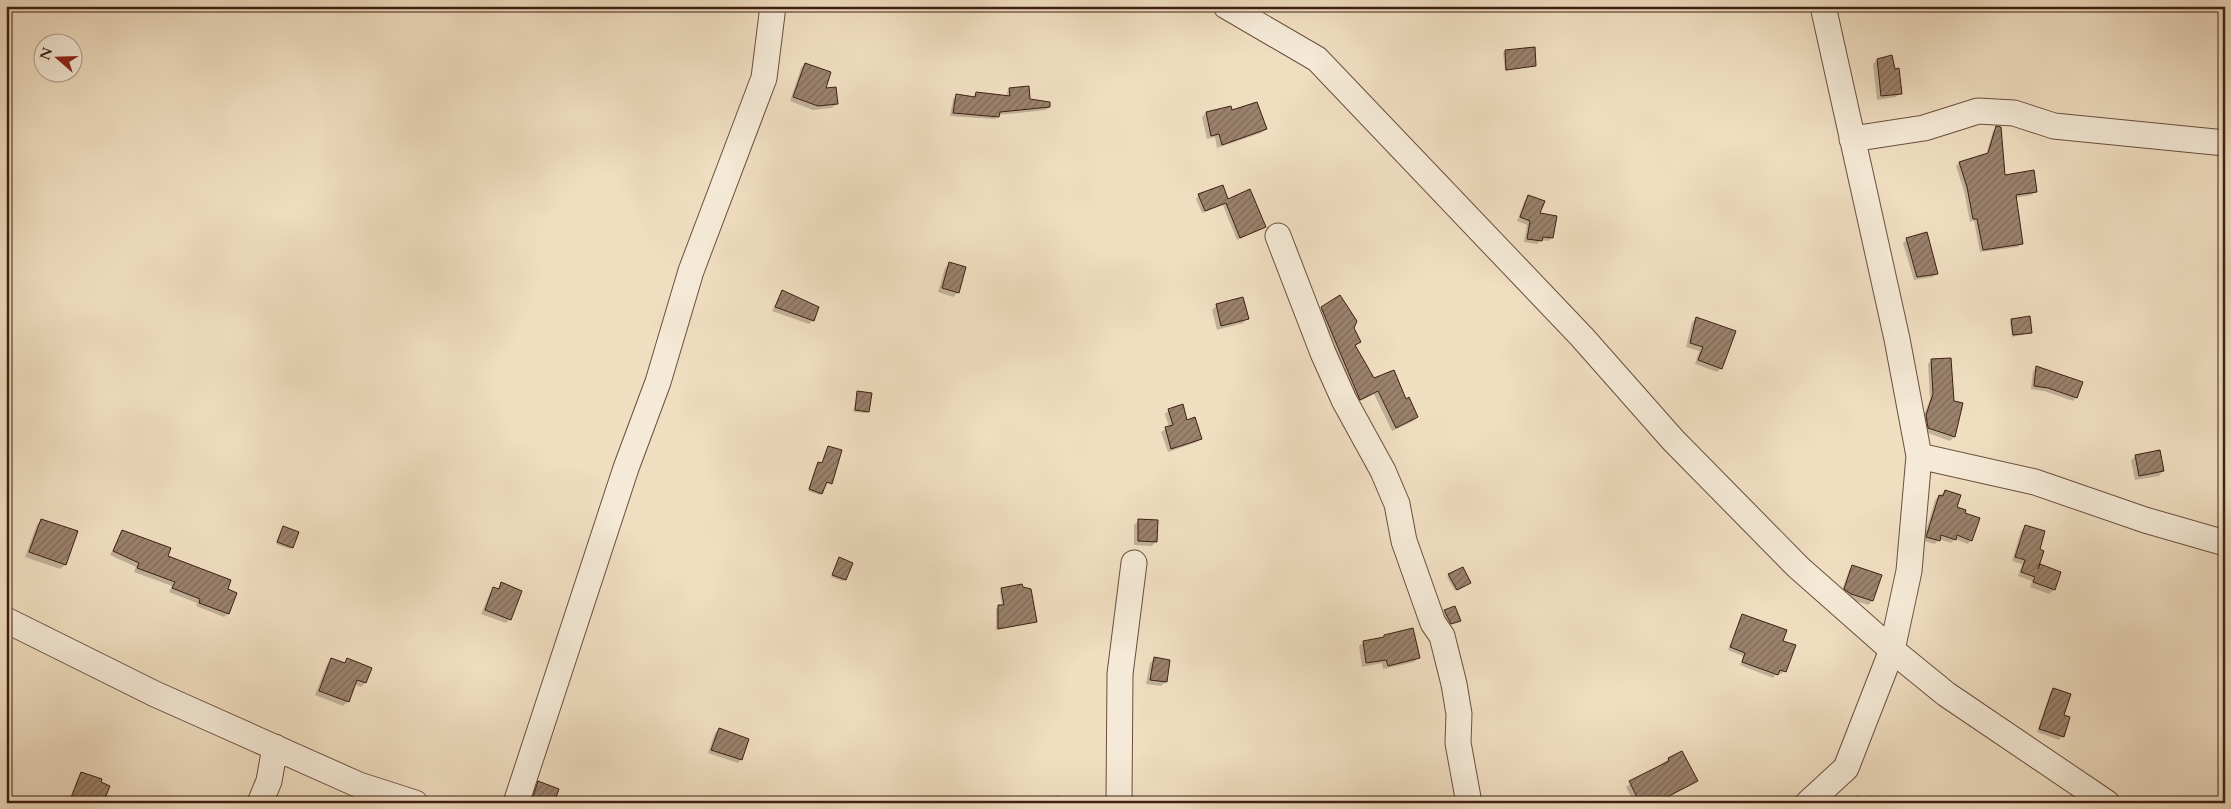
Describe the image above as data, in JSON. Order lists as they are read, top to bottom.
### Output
{
  "north": "left"
}
